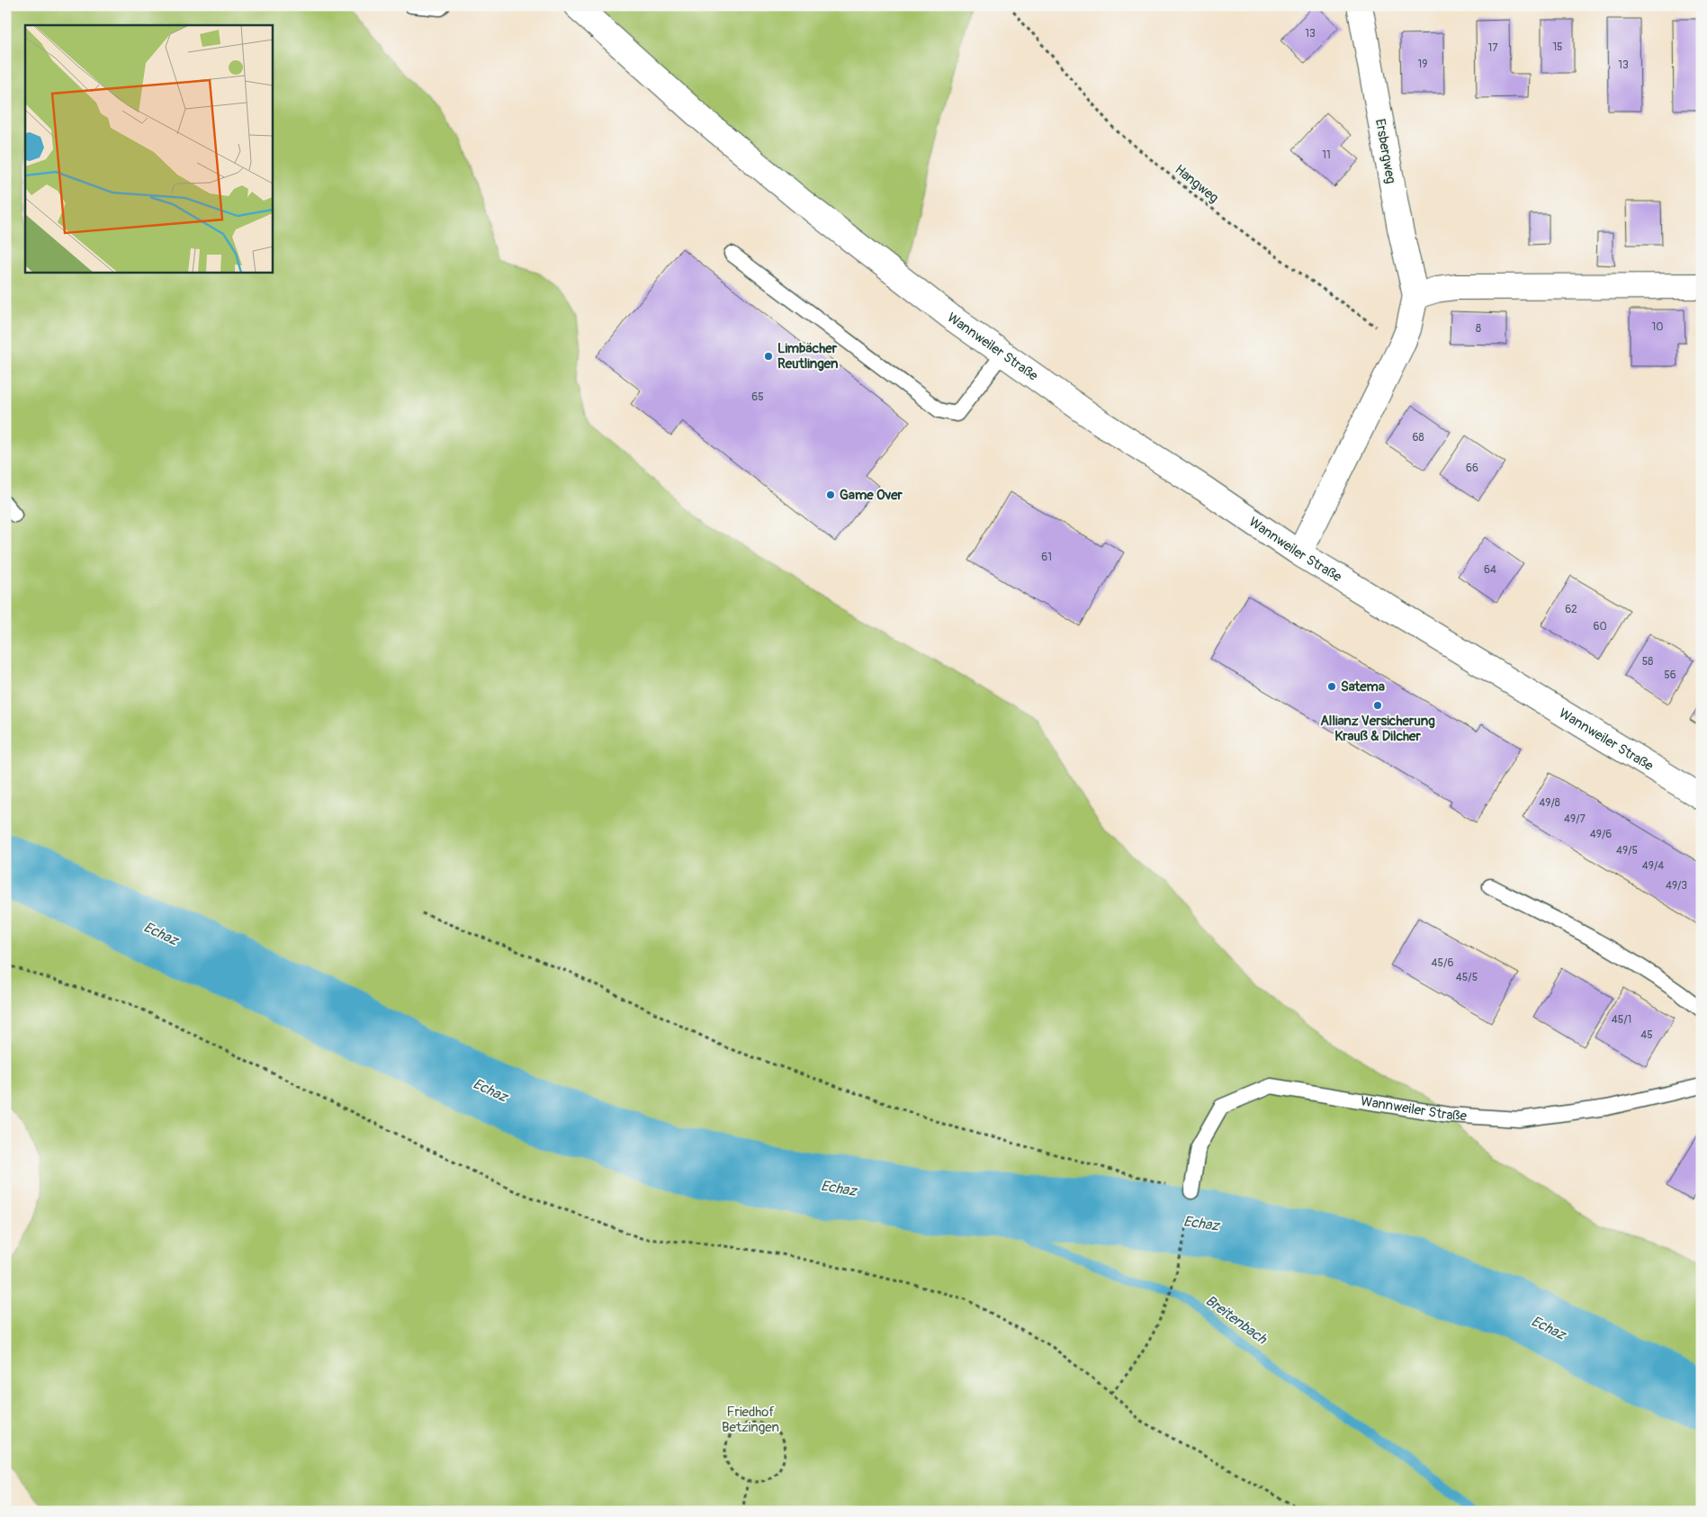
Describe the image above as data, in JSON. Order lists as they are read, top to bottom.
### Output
{
  "streets": {
    "main road": ["Ersbergweg", "Wannweiler Straße"],
    "path": ["Hangweg"]
  },
  "crossings": [
    ["Ersbergweg", "Hangweg"],
    ["Ersbergweg", "Wannweiler Straße"]
  ],
  "water": ["Echaz", "Breitenbach"],
  "parks": ["Friedhof Betzingen"],
  "places": [
    "Limbächer Reutlingen",
    "Game Over",
    "Satema",
    "Allianz Versicherung Krauß & Dilcher"
  ],
  "house_numbers": [
    "13",
    "15",
    "17",
    "19",
    "13",
    "11",
    "10",
    "8",
    "65",
    "68",
    "66",
    "61",
    "64",
    "62",
    "60",
    "58",
    "56",
    "49/8",
    "49/7",
    "49/6",
    "49/5",
    "49/4",
    "49/3",
    "45/6",
    "45/5",
    "45/1",
    "45"
  ]
}
